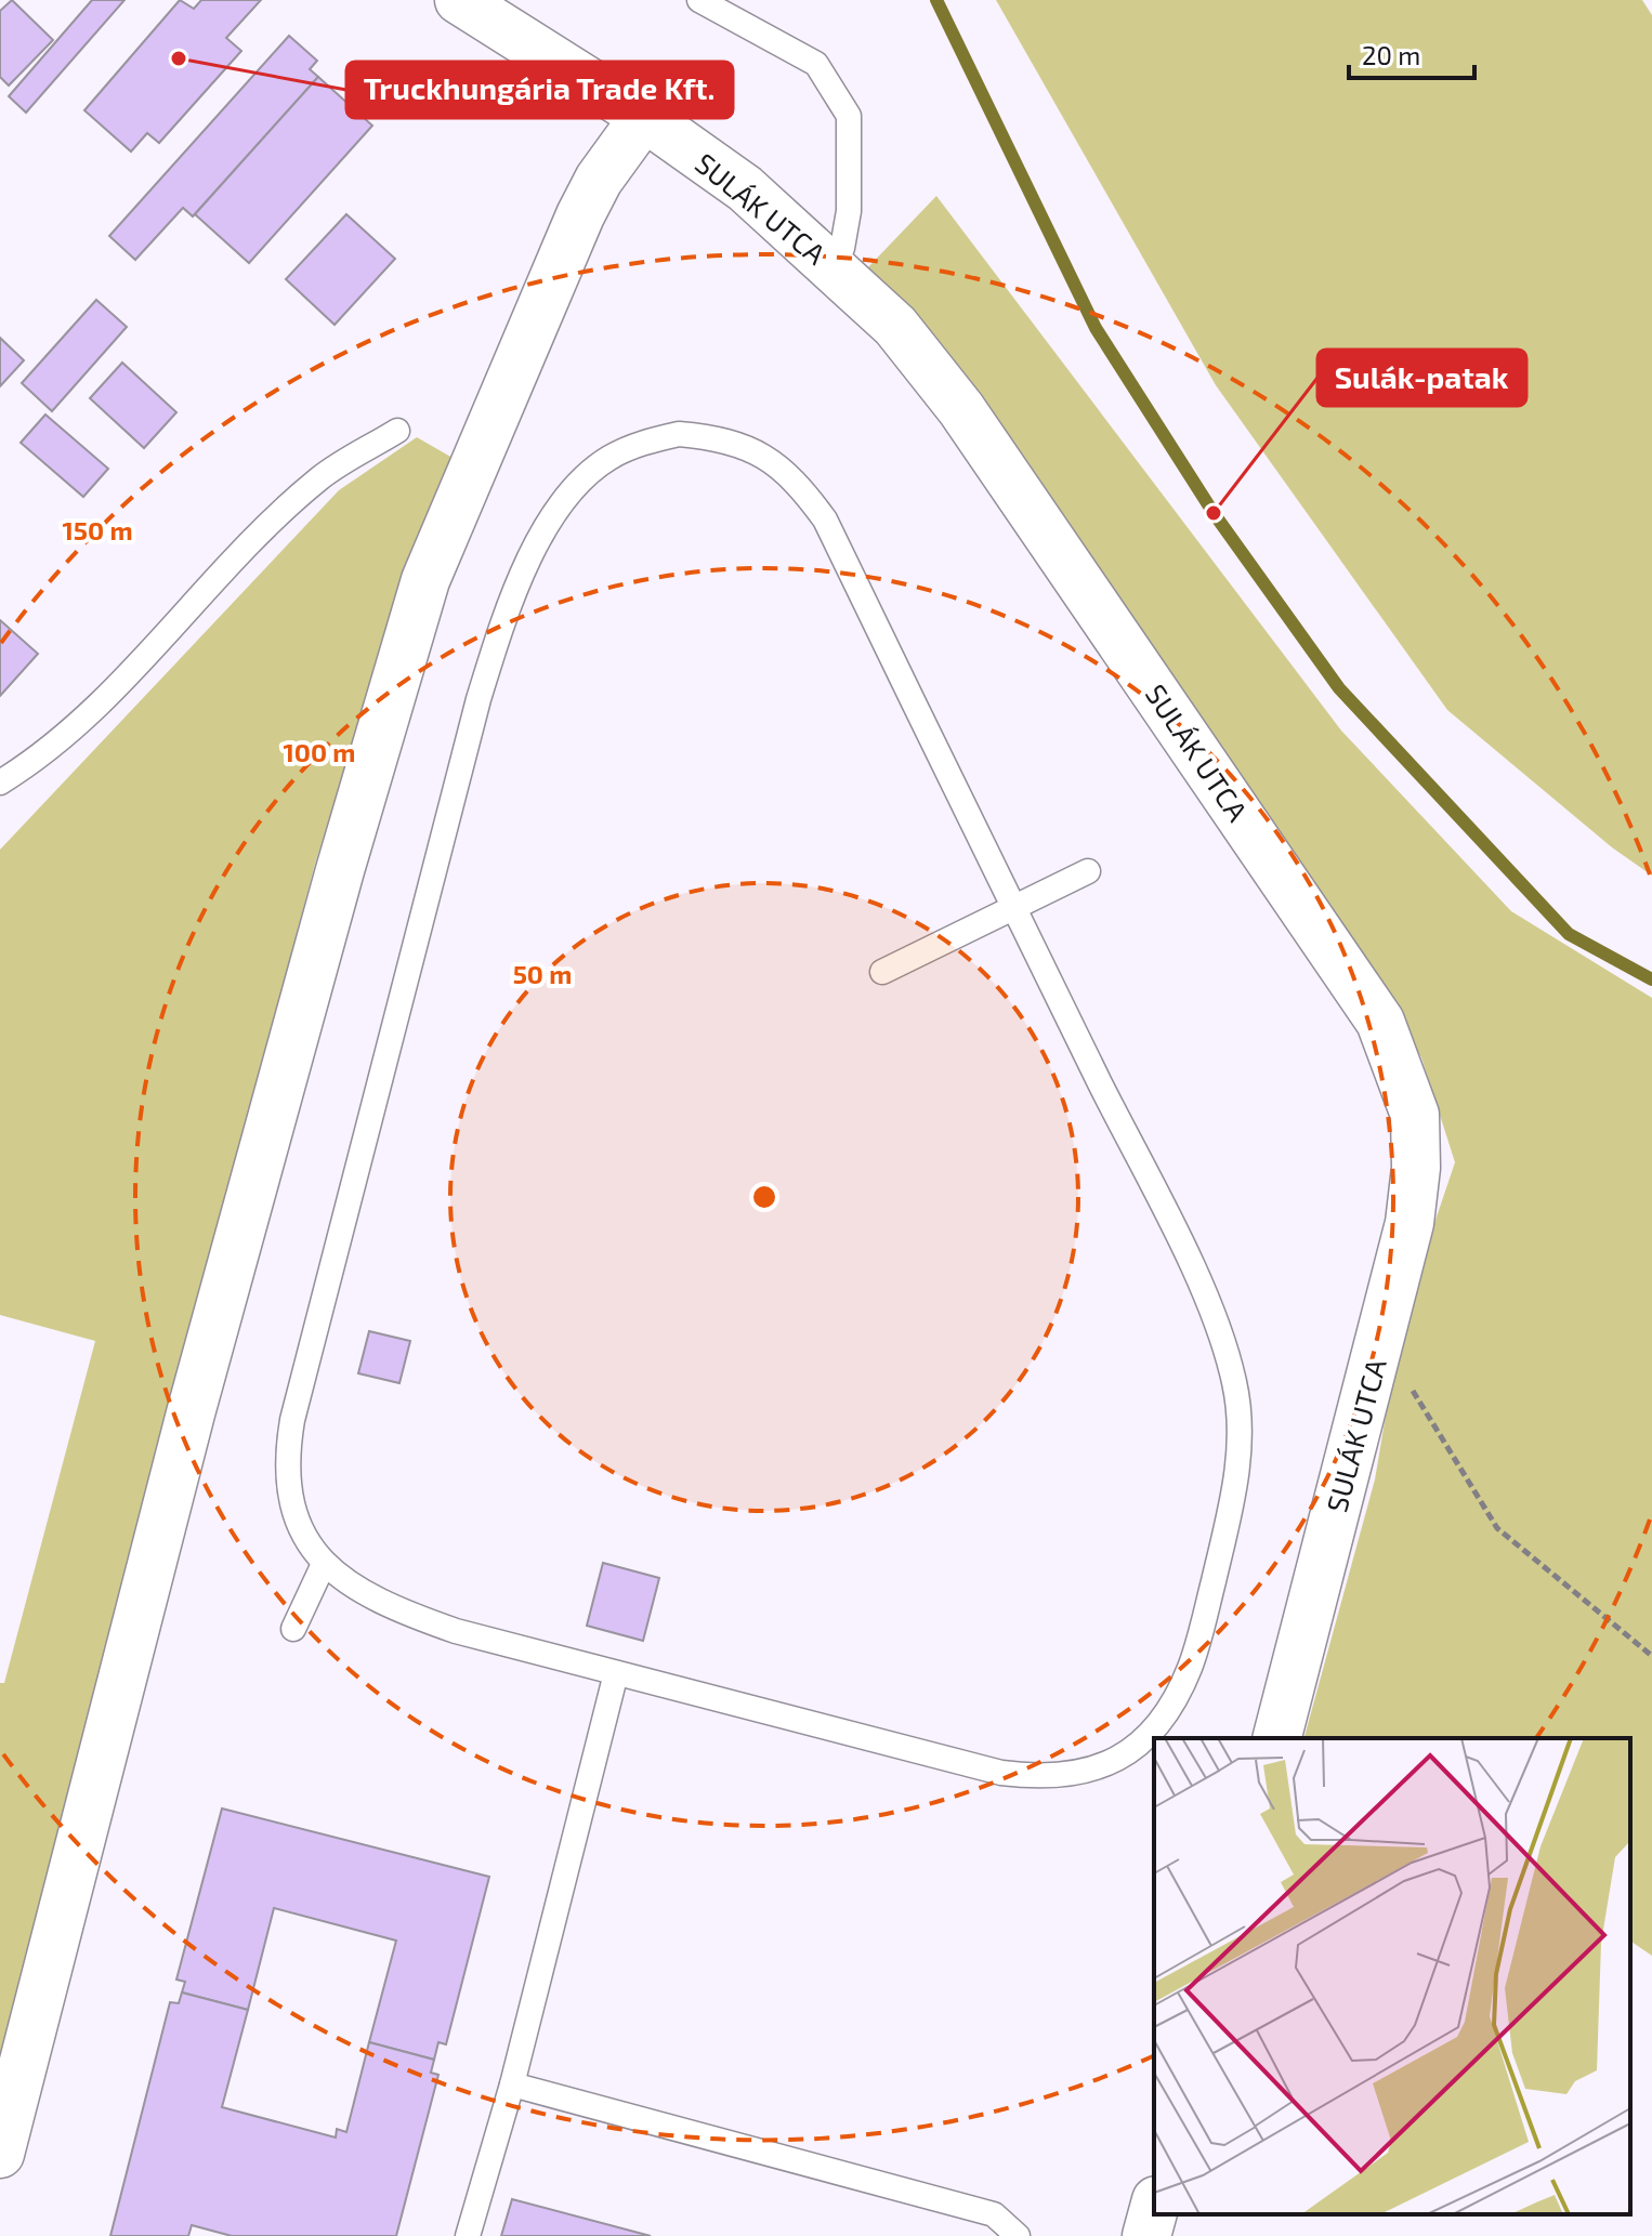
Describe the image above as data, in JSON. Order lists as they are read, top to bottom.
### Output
{
  "streets": {
    "street": ["SULÁK UTCA"]
  },
  "places": ["Truckhungária Trade Kft.", "Sulák-patak"],
  "scale_bar": "20 m",
  "rings": ["150 m", "100 m", "50 m"]
}
